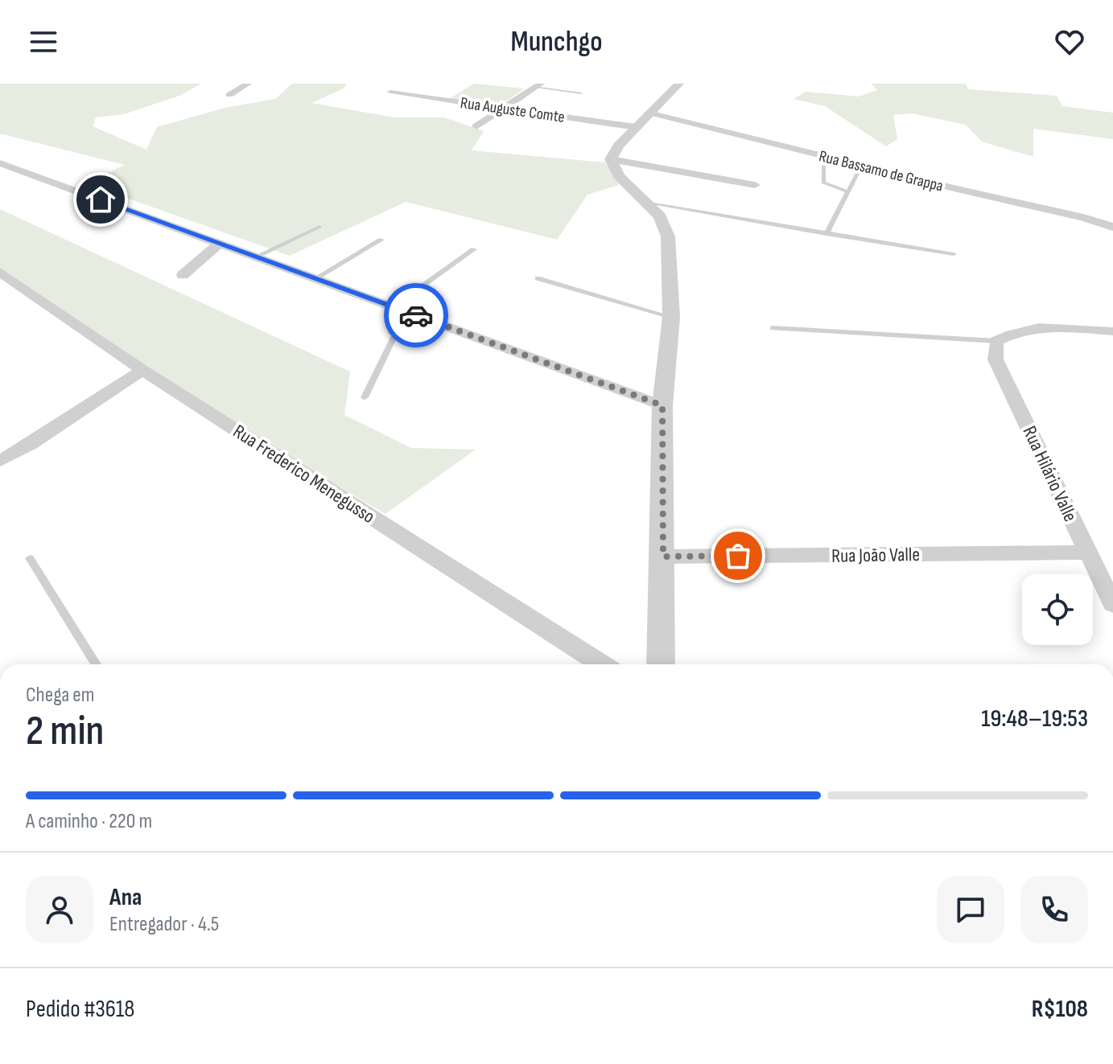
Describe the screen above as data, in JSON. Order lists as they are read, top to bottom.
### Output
{
  "streets": {
    "street": [
      "Rua Auguste Comte",
      "Rua Bassamo de Grappa",
      "Rua Frederico Menegusso",
      "Rua Hilário Valle",
      "Rua João Valle"
    ]
  },
  "crossings": [
    ["Rua Auguste Comte", "Rua Bassamo de Grappa"],
    ["Rua Hilário Valle", "Rua João Valle"]
  ],
  "page": {
    "header": "Munchgo",
    "heading": ["2 min", "Chega em", "19:48–19:53"],
    "panel": [
      "Ana",
      "Entregador · 4.5",
      "Pedido #3618",
      "R$108"
    ],
    "bar": "A caminho · 220 m"
  }
}
